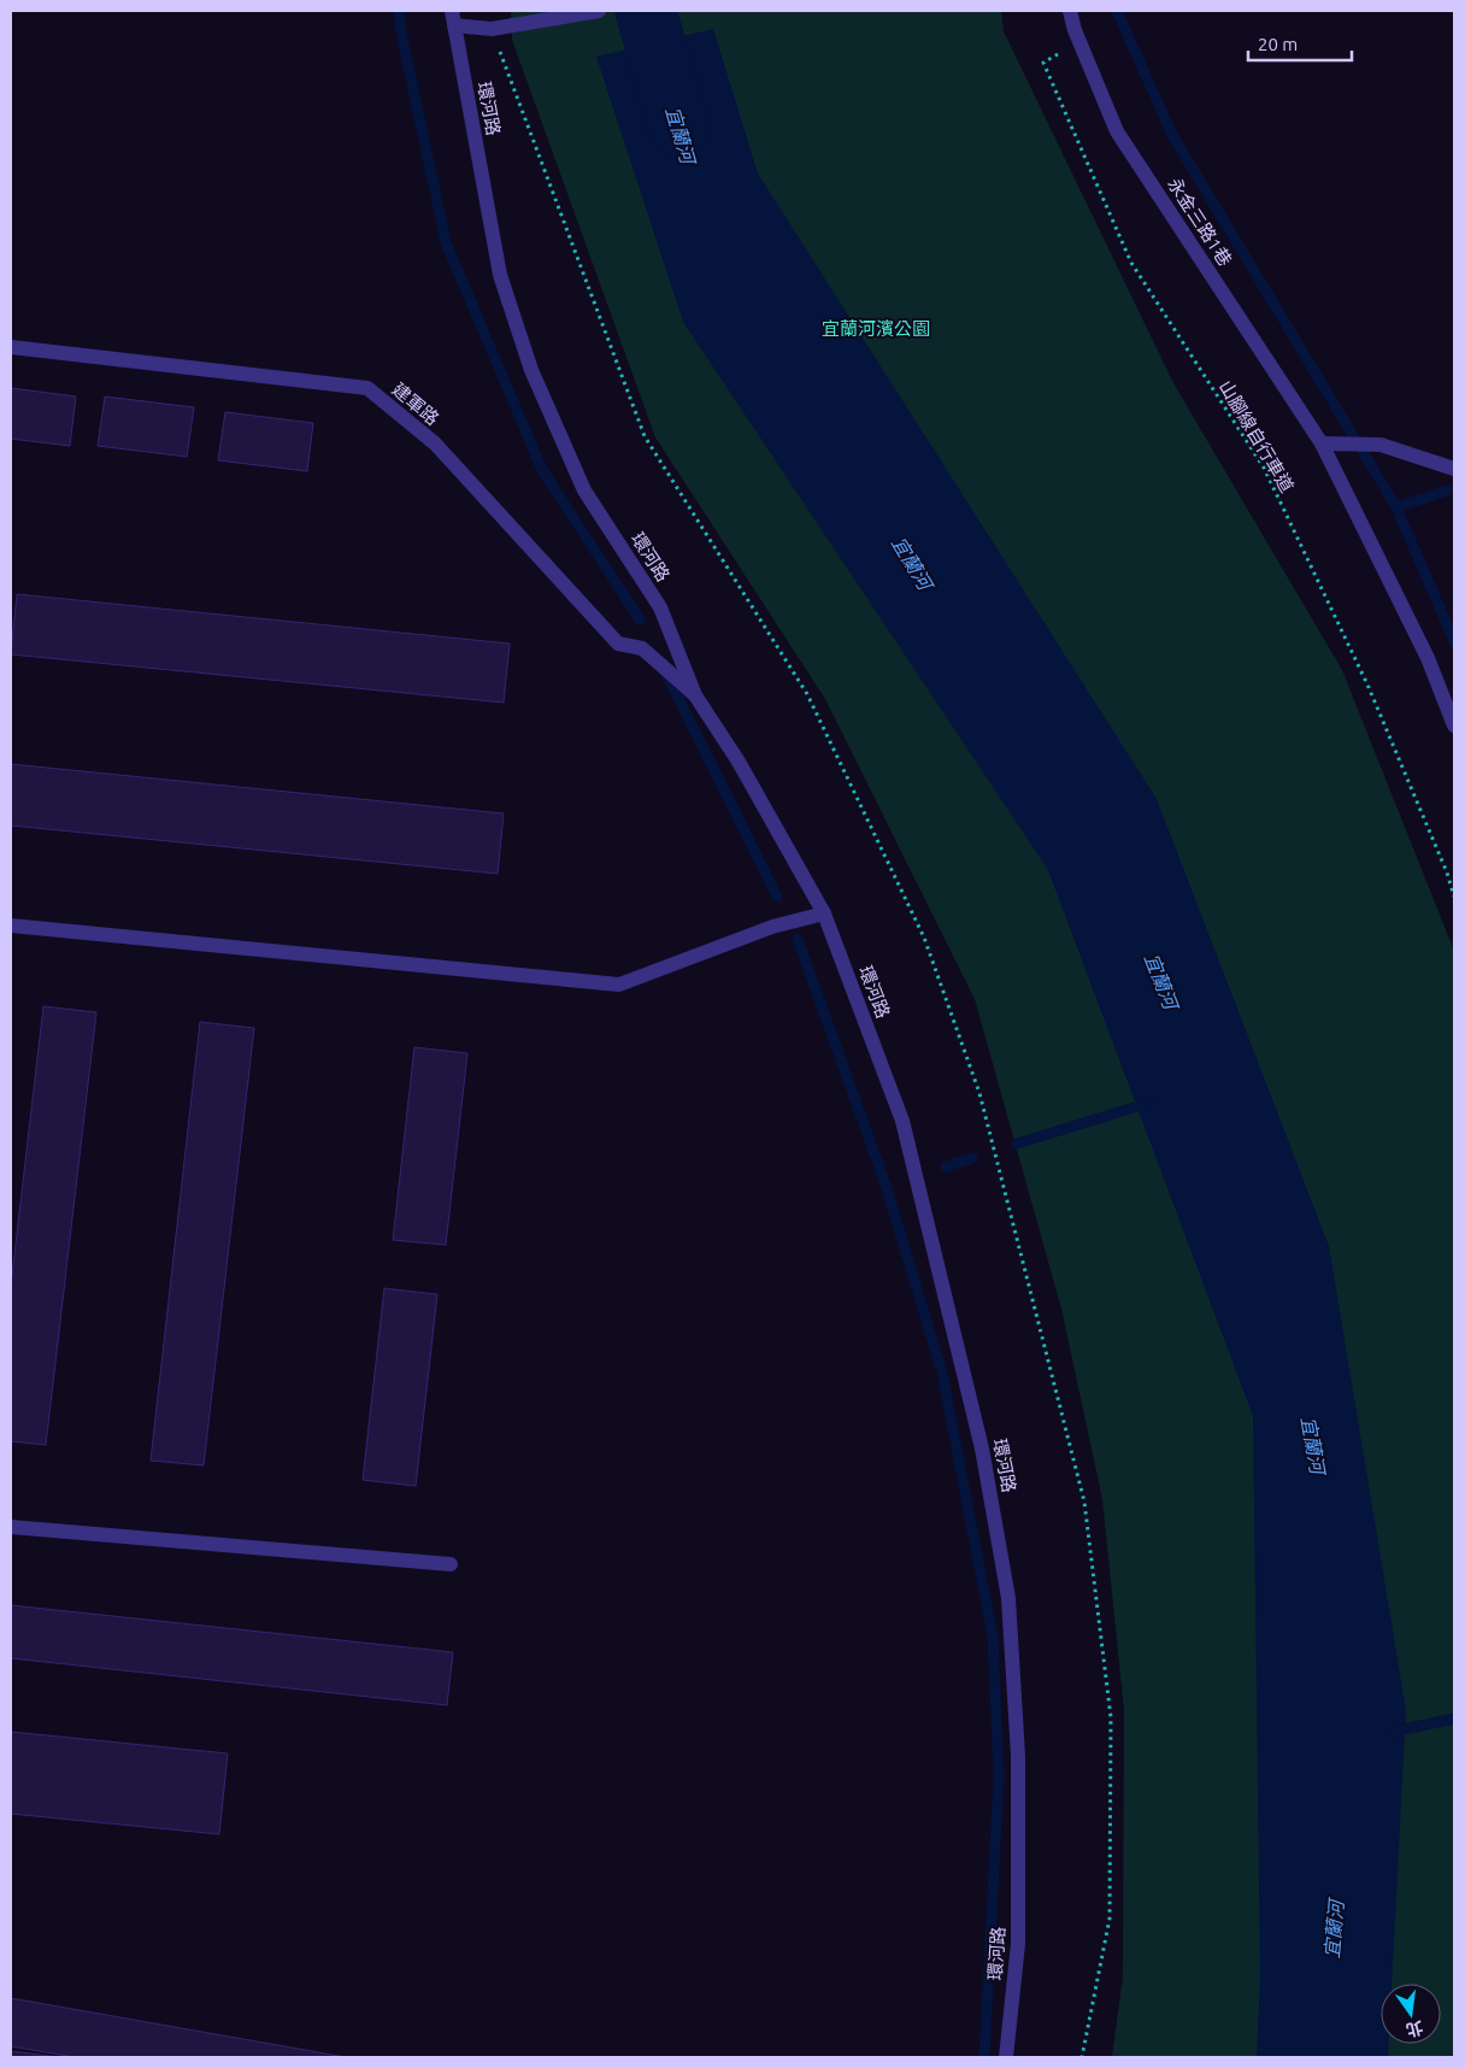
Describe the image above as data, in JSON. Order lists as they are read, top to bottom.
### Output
{
  "streets": {
    "street": ["環河路", "永金三路1巷", "建軍路"],
    "path": ["山腳線自行車道"]
  },
  "crossings": [
    ["環河路", "建軍路"]
  ],
  "water": ["宜蘭河"],
  "parks": ["宜蘭河濱公園"],
  "scale_bar": "20 m",
  "north": "bottom"
}
